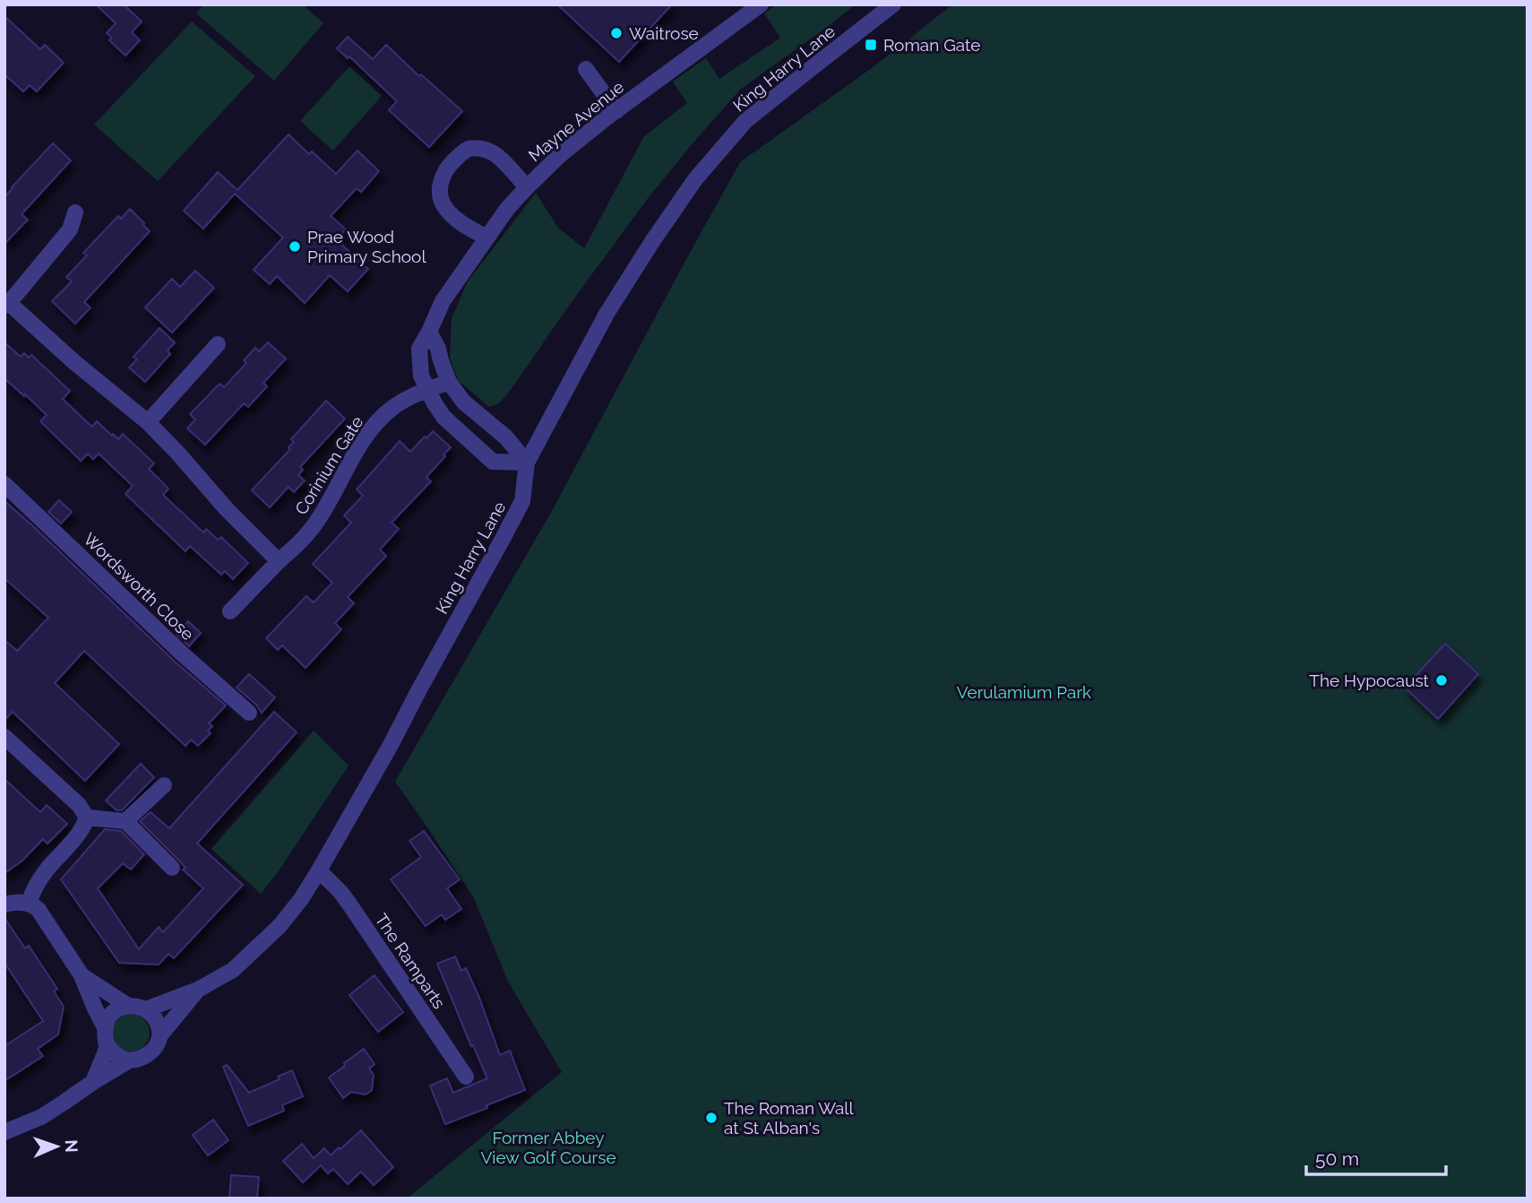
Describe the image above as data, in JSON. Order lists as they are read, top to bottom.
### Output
{
  "streets": {
    "street": [
      "King Harry Lane",
      "Mayne Avenue",
      "Corinium Gate",
      "Wordsworth Close",
      "The Ramparts"
    ]
  },
  "crossings": [
    ["King Harry Lane", "Mayne Avenue"],
    ["King Harry Lane", "The Ramparts"],
    ["Mayne Avenue", "Corinium Gate"]
  ],
  "parks": ["Verulamium Park", "Former Abbey View Golf Course"],
  "places": {
    "other": [
      "Waitrose",
      "Prae Wood Primary School",
      "The Hypocaust",
      "The Roman Wall at St Alban's"
    ],
    "transit": ["Roman Gate"]
  },
  "scale_bar": "50 m",
  "north": "right"
}
